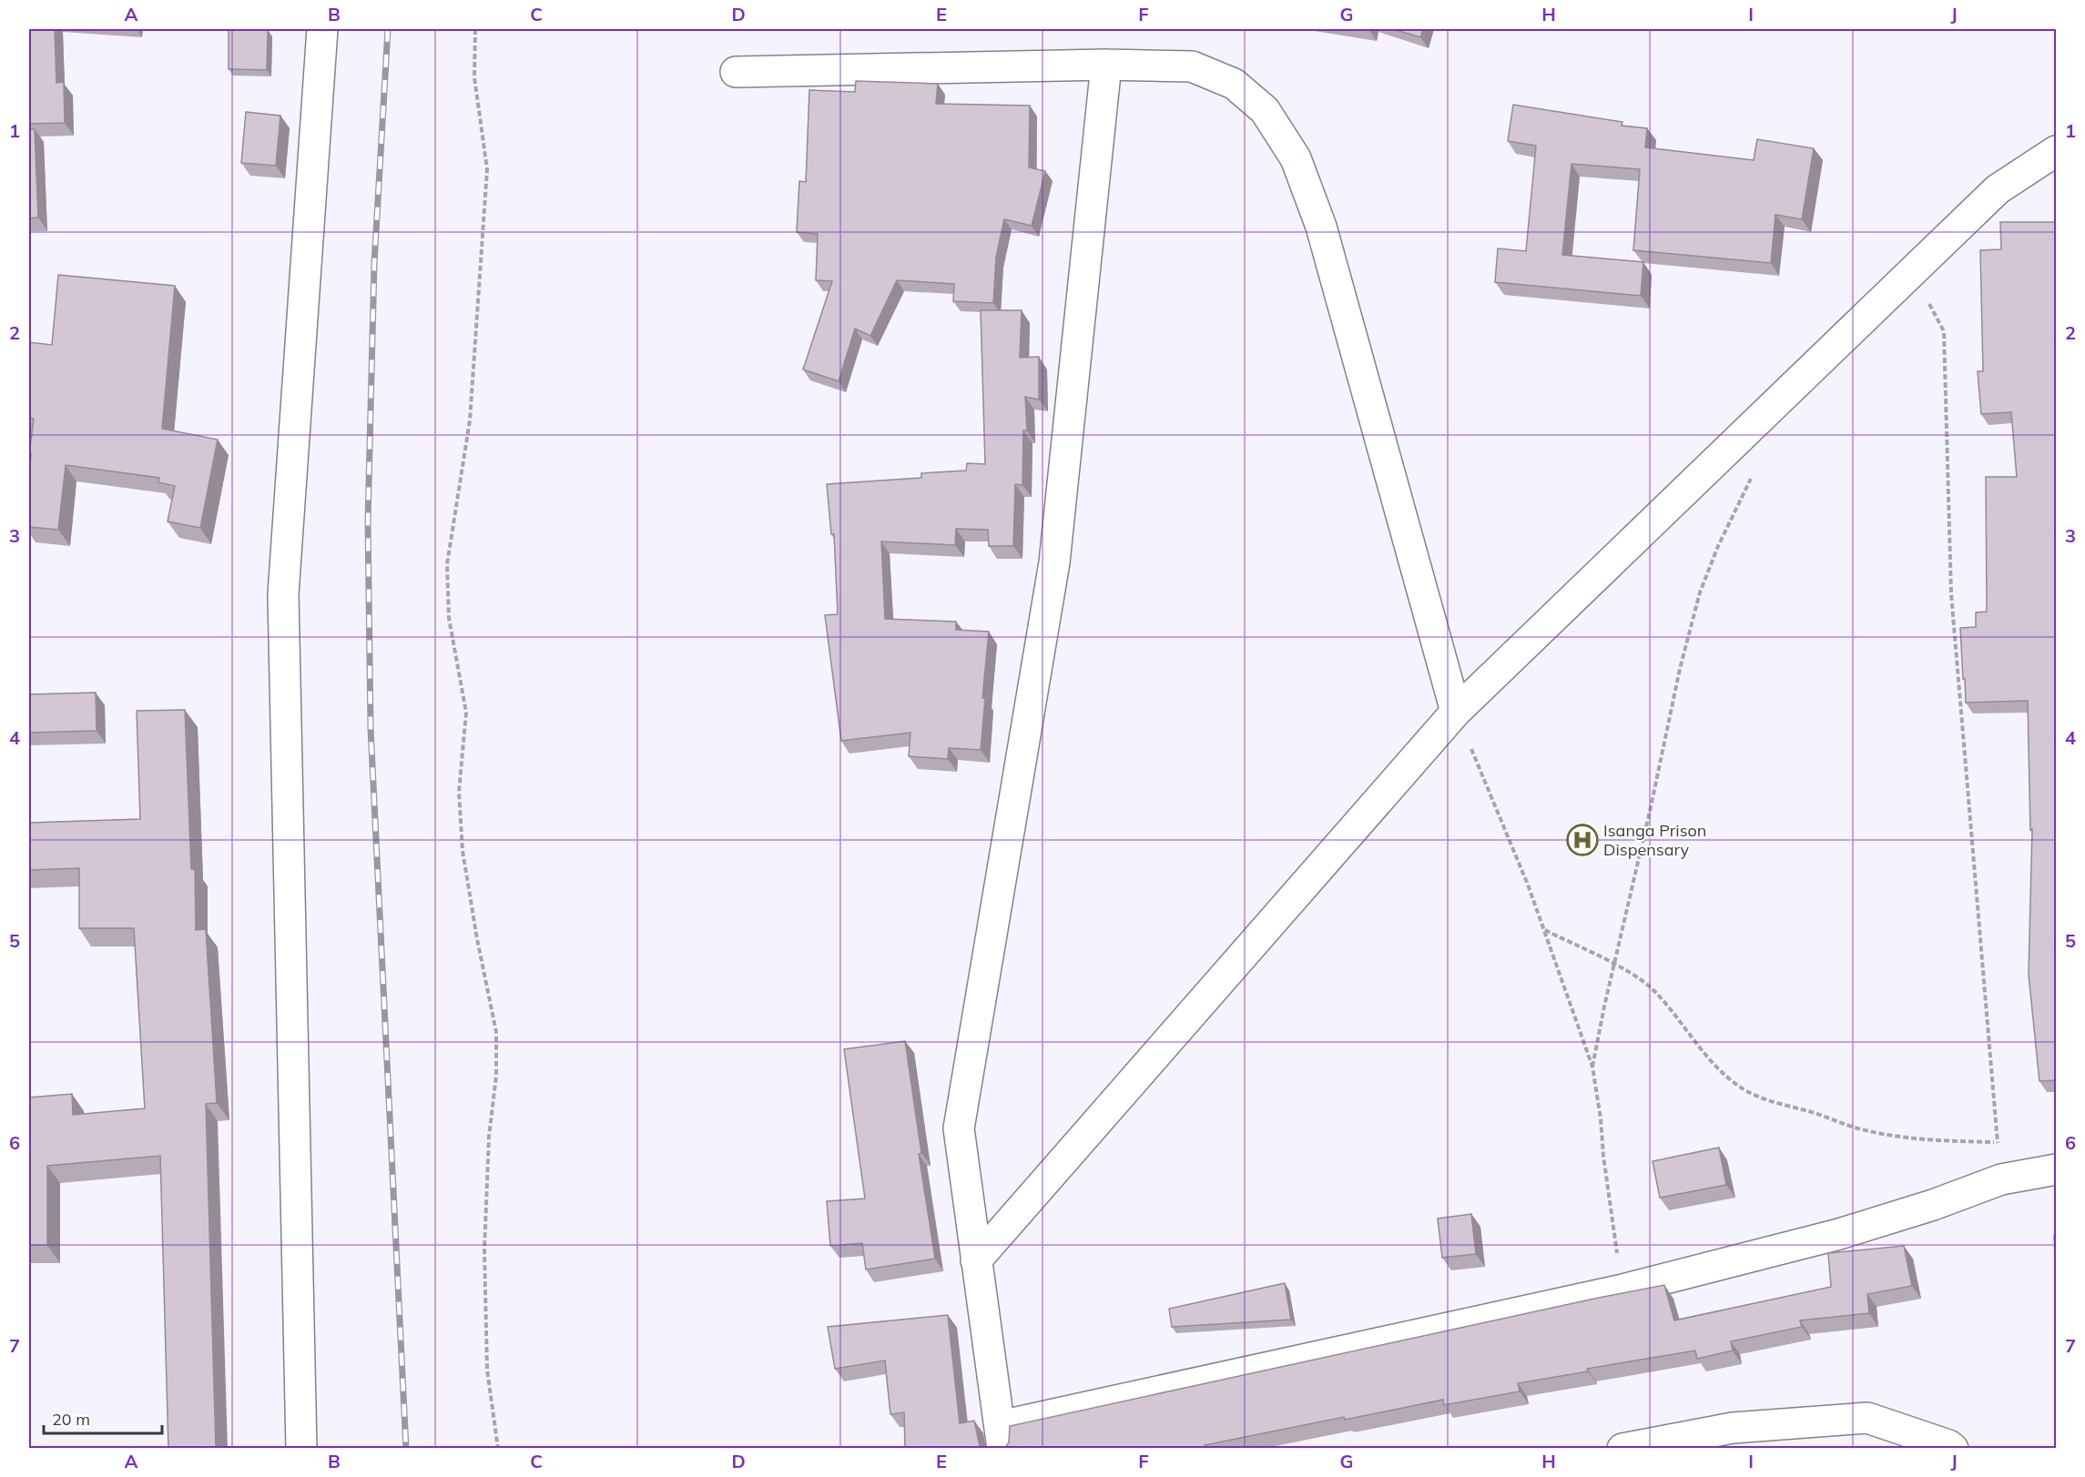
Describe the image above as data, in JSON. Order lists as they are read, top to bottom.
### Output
{
  "places": {
    "hospital": ["Isanga Prison Dispensary"]
  },
  "scale_bar": "20 m",
  "grid": {
    "columns": [
      "A",
      "B",
      "C",
      "D",
      "E",
      "F",
      "G",
      "H",
      "I",
      "J"
    ],
    "rows": [
      "1",
      "2",
      "3",
      "4",
      "5",
      "6",
      "7"
    ]
  }
}
